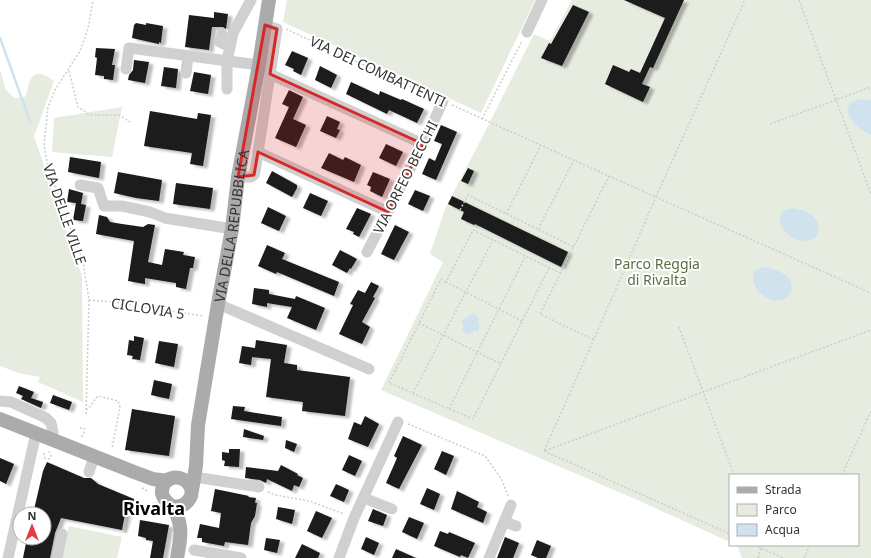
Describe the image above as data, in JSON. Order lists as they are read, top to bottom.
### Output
{
  "streets": {
    "main road": ["VIA DELLA REPUBBLICA"],
    "street": ["VIA ORFEO BECCHI"],
    "path": ["VIA DEI COMBATTENTI", "VIA DELLE VILLE", "CICLOVIA 5"]
  },
  "crossings": [
    ["VIA DEI COMBATTENTI", "VIA ORFEO BECCHI"],
    ["VIA DELLE VILLE", "CICLOVIA 5"]
  ],
  "districts": ["Rivalta"],
  "parks": ["Parco Reggia di Rivalta"],
  "legend": ["Strada", "Parco", "Acqua"],
  "north": "top"
}
